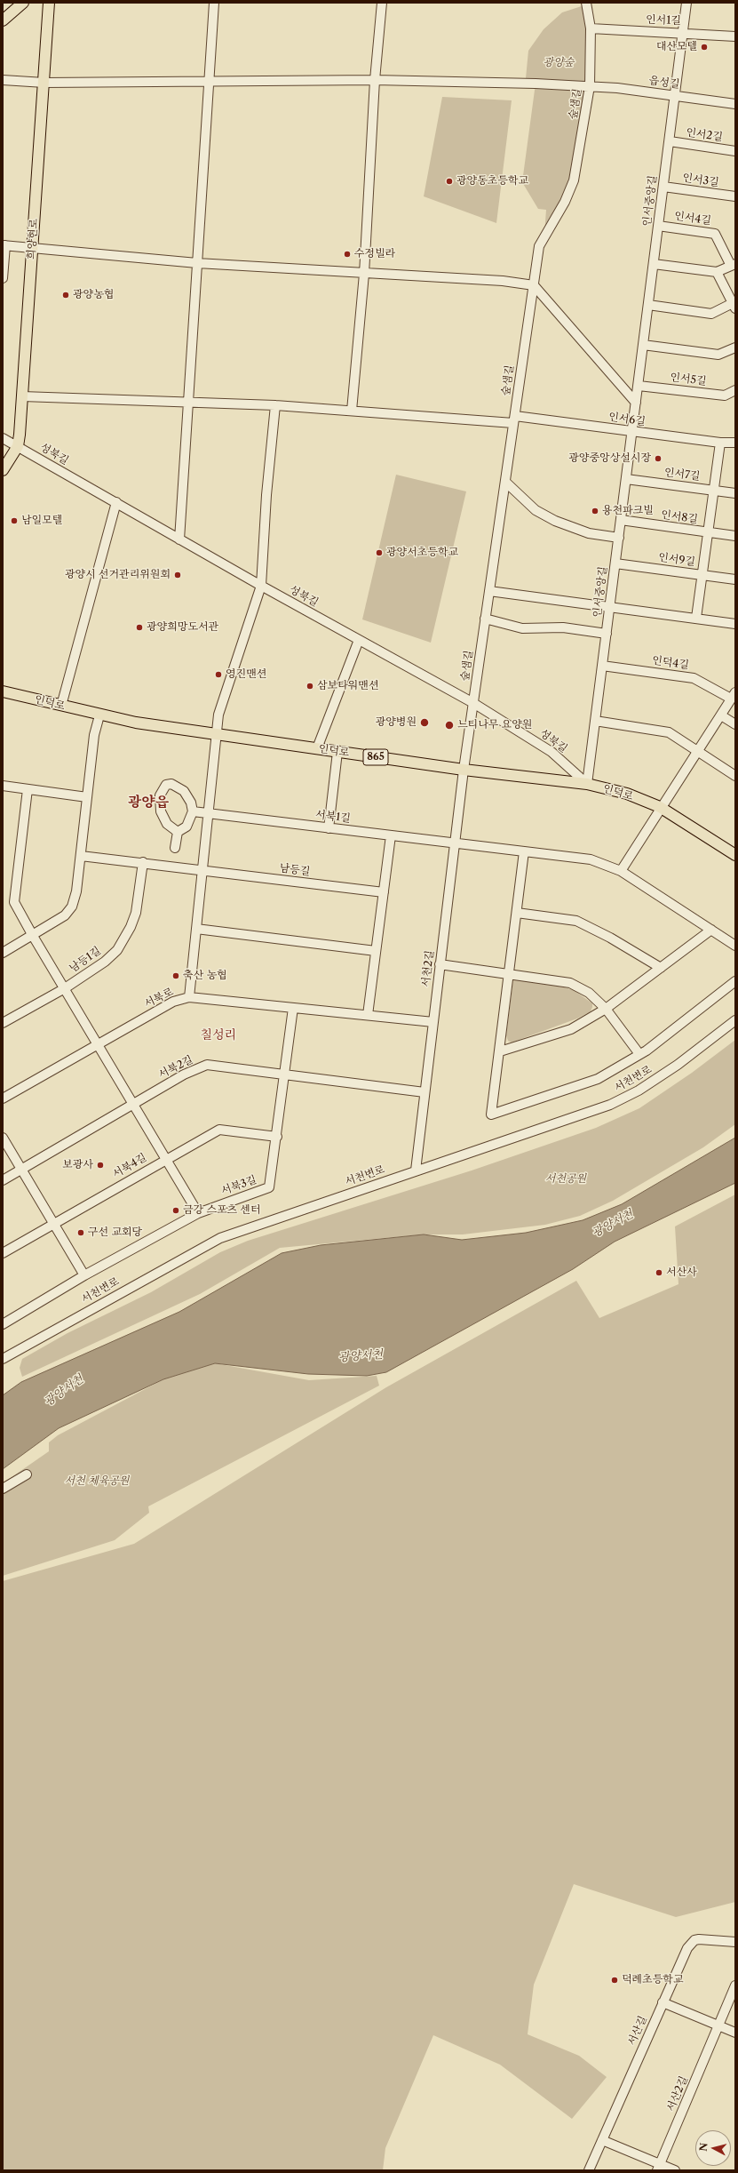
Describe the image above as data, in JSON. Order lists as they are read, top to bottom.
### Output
{
  "streets": {
    "main road": ["희양현로", "인덕로", "865"],
    "street": [
      "인서1길",
      "읍성길",
      "숲샘길",
      "인서2길",
      "인서3길",
      "인서중앙길",
      "인서4길",
      "인서5길",
      "인서6길",
      "성북길",
      "인서7길",
      "인서8길",
      "인서9길",
      "인덕4길",
      "서북1길",
      "남등길",
      "남등1길",
      "서천2길",
      "서북로",
      "서북2길",
      "서천변로",
      "서북4길",
      "서북3길",
      "서산길",
      "서산2길"
    ]
  },
  "crossings": [
    ["인서1길", "숲샘길"],
    ["인서1길", "인서중앙길"],
    ["읍성길", "숲샘길"],
    ["읍성길", "인서중앙길"],
    ["읍성길", "희양현로"],
    ["숲샘길", "인서6길"],
    ["숲샘길", "성북길"],
    ["숲샘길", "인덕로"],
    ["숲샘길", "서천2길"],
    ["인서2길", "인서중앙길"],
    ["인서3길", "인서중앙길"],
    ["인서중앙길", "인서4길"],
    ["인서중앙길", "인서5길"],
    ["인서중앙길", "인서6길"],
    ["인서중앙길", "성북길"],
    ["인서중앙길", "인서7길"],
    ["인서중앙길", "인서8길"],
    ["인서중앙길", "인서9길"],
    ["인서중앙길", "인덕4길"],
    ["인서중앙길", "인덕로"],
    ["희양현로", "인서6길"],
    ["희양현로", "성북길"],
    ["성북길", "인덕로"],
    ["인덕4길", "인덕로"],
    ["인덕4길", "서북1길"],
    ["인덕로", "서천2길"],
    ["서북1길", "서천2길"],
    ["남등길", "남등1길"],
    ["서천2길", "서북로"],
    ["서천2길", "서북2길"],
    ["서천2길", "서천변로"],
    ["서북로", "서북3길"],
    ["서북2길", "서북3길"],
    ["서북4길", "서북3길"]
  ],
  "districts": ["광양읍", "칠성리"],
  "water": ["광양서천"],
  "parks": ["광양숲", "서천공원", "서천 체육공원"],
  "places": [
    "대산모텔",
    "광양동초등학교",
    "수정빌라",
    "광양농협",
    "광양중앙상설시장",
    "용천파크빌",
    "남일모텔",
    "광양서초등학교",
    "광양시 선거관리위원회",
    "광양희망도서관",
    "영진맨션",
    "삼보타워맨션",
    "광양병원",
    "느티나무 요양원",
    "축산 농협",
    "보광사",
    "금강 스포츠 센터",
    "구선 교회당",
    "서산사",
    "덕례초등학교"
  ],
  "north": "left"
}
